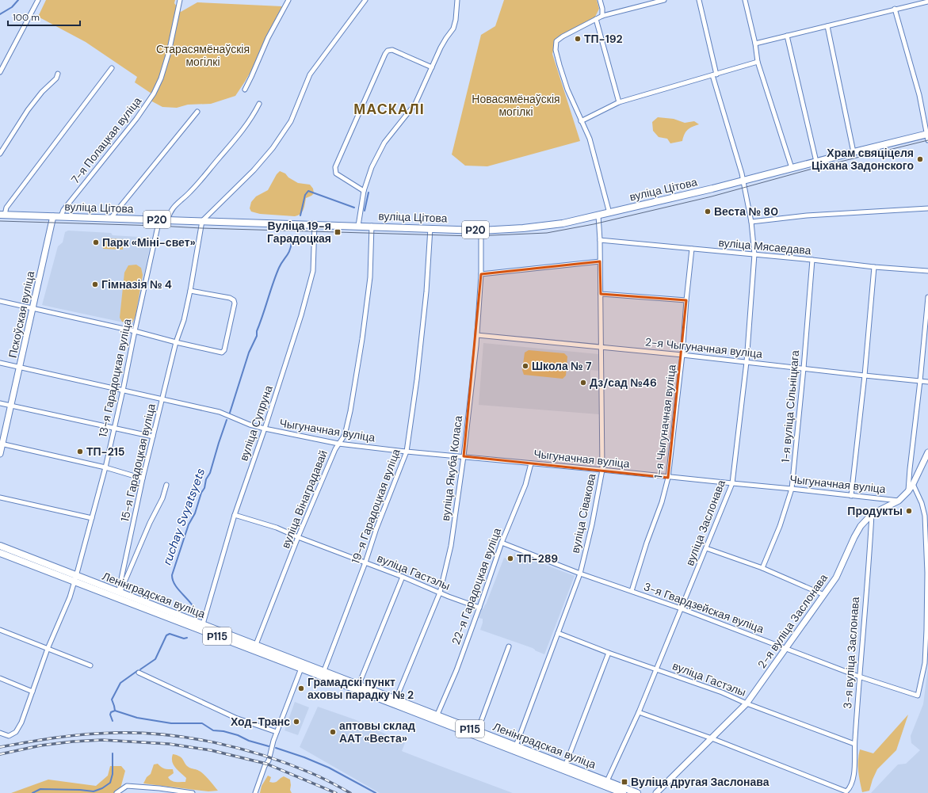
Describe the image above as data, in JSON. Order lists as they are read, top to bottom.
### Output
{
  "streets": {
    "main road": [
      "вуліца Цітова",
      "Р20",
      "Пскоўская вуліца",
      "Ленінградская вуліца",
      "2-я вуліца Заслонава",
      "Р115"
    ],
    "street": [
      "7-я Полацкая вуліца",
      "вуліца Мясаедава",
      "2-я Чыгуначная вуліца",
      "13-я Гарадоцкая вуліца",
      "1-я вуліца Сільніцкага",
      "1-я Чыгуначная вуліца",
      "вуліца Супруна",
      "Чыгуначная вуліца",
      "15-я Гарадоцкая вуліца",
      "вуліца Якуба Коласа",
      "вуліца Вінаградавай",
      "19-я Гарадоцкая вуліца",
      "вуліца Сівакова",
      "вуліца Заслонава",
      "вуліца Гастэлы",
      "22-я Гарадоцкая вуліца",
      "3-я Гвардзейская вуліца",
      "3-я вуліца Заслонава"
    ]
  },
  "crossings": [
    ["7-я Полацкая вуліца", "вуліца Цітова"],
    ["вуліца Цітова", "Пскоўская вуліца"],
    ["вуліца Цітова", "13-я Гарадоцкая вуліца"],
    ["вуліца Цітова", "вуліца Супруна"],
    ["вуліца Цітова", "15-я Гарадоцкая вуліца"],
    ["вуліца Цітова", "вуліца Якуба Коласа"],
    ["вуліца Цітова", "вуліца Вінаградавай"],
    ["вуліца Цітова", "19-я Гарадоцкая вуліца"],
    ["вуліца Цітова", "вуліца Сівакова"],
    ["вуліца Цітова", "вуліца Заслонава"],
    ["вуліца Мясаедава", "1-я вуліца Сільніцкага"],
    ["вуліца Мясаедава", "1-я Чыгуначная вуліца"],
    ["вуліца Мясаедава", "вуліца Сівакова"],
    ["вуліца Мясаедава", "вуліца Заслонава"],
    ["Пскоўская вуліца", "Чыгуначная вуліца"],
    ["2-я Чыгуначная вуліца", "1-я вуліца Сільніцкага"],
    ["2-я Чыгуначная вуліца", "1-я Чыгуначная вуліца"],
    ["2-я Чыгуначная вуліца", "вуліца Якуба Коласа"],
    ["2-я Чыгуначная вуліца", "вуліца Сівакова"],
    ["2-я Чыгуначная вуліца", "вуліца Заслонава"],
    ["13-я Гарадоцкая вуліца", "Чыгуначная вуліца"],
    ["13-я Гарадоцкая вуліца", "Ленінградская вуліца"],
    ["1-я вуліца Сільніцкага", "Чыгуначная вуліца"],
    ["1-я Чыгуначная вуліца", "Чыгуначная вуліца"],
    ["1-я Чыгуначная вуліца", "3-я Гвардзейская вуліца"],
    ["вуліца Супруна", "Чыгуначная вуліца"],
    ["вуліца Супруна", "вуліца Гастэлы"],
    ["вуліца Супруна", "Ленінградская вуліца"],
    ["Чыгуначная вуліца", "15-я Гарадоцкая вуліца"],
    ["Чыгуначная вуліца", "вуліца Якуба Коласа"],
    ["Чыгуначная вуліца", "вуліца Вінаградавай"],
    ["Чыгуначная вуліца", "19-я Гарадоцкая вуліца"],
    ["Чыгуначная вуліца", "вуліца Сівакова"],
    ["Чыгуначная вуліца", "вуліца Заслонава"],
    ["Чыгуначная вуліца", "22-я Гарадоцкая вуліца"],
    ["Чыгуначная вуліца", "2-я вуліца Заслонава"],
    ["15-я Гарадоцкая вуліца", "Ленінградская вуліца"],
    ["вуліца Якуба Коласа", "вуліца Гастэлы"],
    ["вуліца Якуба Коласа", "Ленінградская вуліца"],
    ["вуліца Вінаградавай", "вуліца Гастэлы"],
    ["вуліца Вінаградавай", "Ленінградская вуліца"],
    ["19-я Гарадоцкая вуліца", "вуліца Гастэлы"],
    ["19-я Гарадоцкая вуліца", "Ленінградская вуліца"],
    ["вуліца Сівакова", "вуліца Гастэлы"],
    ["вуліца Сівакова", "Ленінградская вуліца"],
    ["вуліца Сівакова", "3-я Гвардзейская вуліца"],
    ["вуліца Заслонава", "вуліца Гастэлы"],
    ["вуліца Заслонава", "Ленінградская вуліца"],
    ["вуліца Заслонава", "3-я Гвардзейская вуліца"],
    ["вуліца Гастэлы", "22-я Гарадоцкая вуліца"],
    ["вуліца Гастэлы", "2-я вуліца Заслонава"],
    ["вуліца Гастэлы", "3-я вуліца Заслонава"],
    ["22-я Гарадоцкая вуліца", "Ленінградская вуліца"],
    ["22-я Гарадоцкая вуліца", "3-я Гвардзейская вуліца"],
    ["3-я Гвардзейская вуліца", "2-я вуліца Заслонава"],
    ["3-я Гвардзейская вуліца", "3-я вуліца Заслонава"],
    ["2-я вуліца Заслонава", "3-я вуліца Заслонава"]
  ],
  "districts": ["МАСКАЛІ"],
  "water": ["ruchay Svyatsyets"],
  "parks": ["Старасямёнаўскія могілкі", "Новасямёнаўскія могілкі"],
  "places": {
    "other": [
      "ТП-192",
      "Храм свяціцеля Ціхана Задонского",
      "Веста № 80",
      "Парк «Міні-свет»",
      "Гімназія № 4",
      "Школа № 7",
      "Дз/сад №46",
      "ТП-215",
      "Продукты",
      "ТП-289",
      "Грамадскі пункт аховы парадку № 2",
      "Ход-Транс",
      "аптовы склад ААТ «Веста»"
    ],
    "transit": ["Вуліца 19-я Гарадоцкая", "Вуліца другая Заслонава"]
  },
  "scale_bar": "100 m"
}
